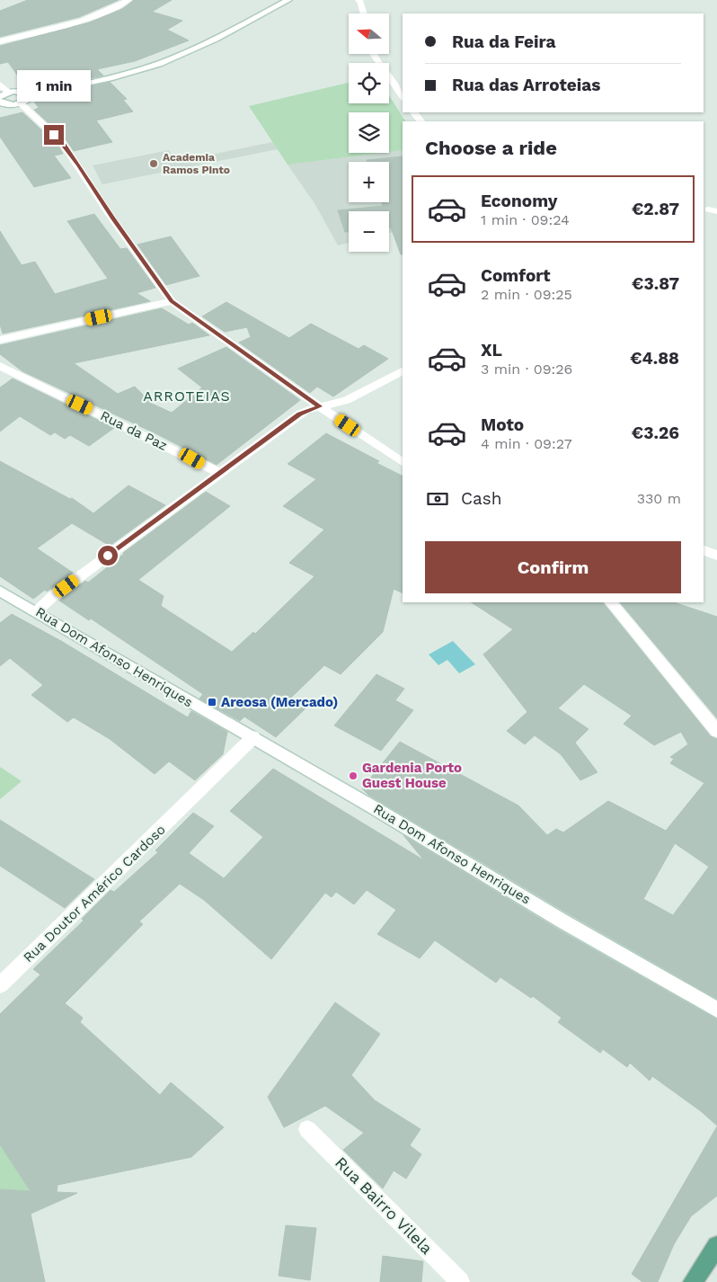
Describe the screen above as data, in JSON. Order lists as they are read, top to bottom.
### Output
{
  "streets": {
    "street": [
      "Rua da Paz",
      "Rua Dom Afonso Henriques",
      "Rua Doutor Américo Cardoso",
      "Rua Bairro Vilela"
    ]
  },
  "crossings": [
    ["Rua Dom Afonso Henriques", "Rua Doutor Américo Cardoso"]
  ],
  "districts": ["ARROTEIAS"],
  "places": {
    "other": ["Academia Ramos Pinto", "Gardenia Porto Guest House"],
    "transit": ["Areosa (Mercado)"]
  },
  "north": "left",
  "page": {
    "map_buttons": ["+", "−"],
    "banner": ["Rua da Feira", "Rua das Arroteias"],
    "bubble": "1 min",
    "heading": "Choose a ride",
    "list": [
      {
        "name": "Economy",
        "note": "1 min · 09:24",
        "value": "€2.87"
      },
      {
        "name": "Comfort",
        "note": "2 min · 09:25",
        "value": "€3.87"
      },
      {
        "name": "XL",
        "note": "3 min · 09:26",
        "value": "€4.88"
      },
      {
        "name": "Moto",
        "note": "4 min · 09:27",
        "value": "€3.26"
      }
    ],
    "pay": ["Cash", "330 m"],
    "buttons": "Confirm"
  }
}
